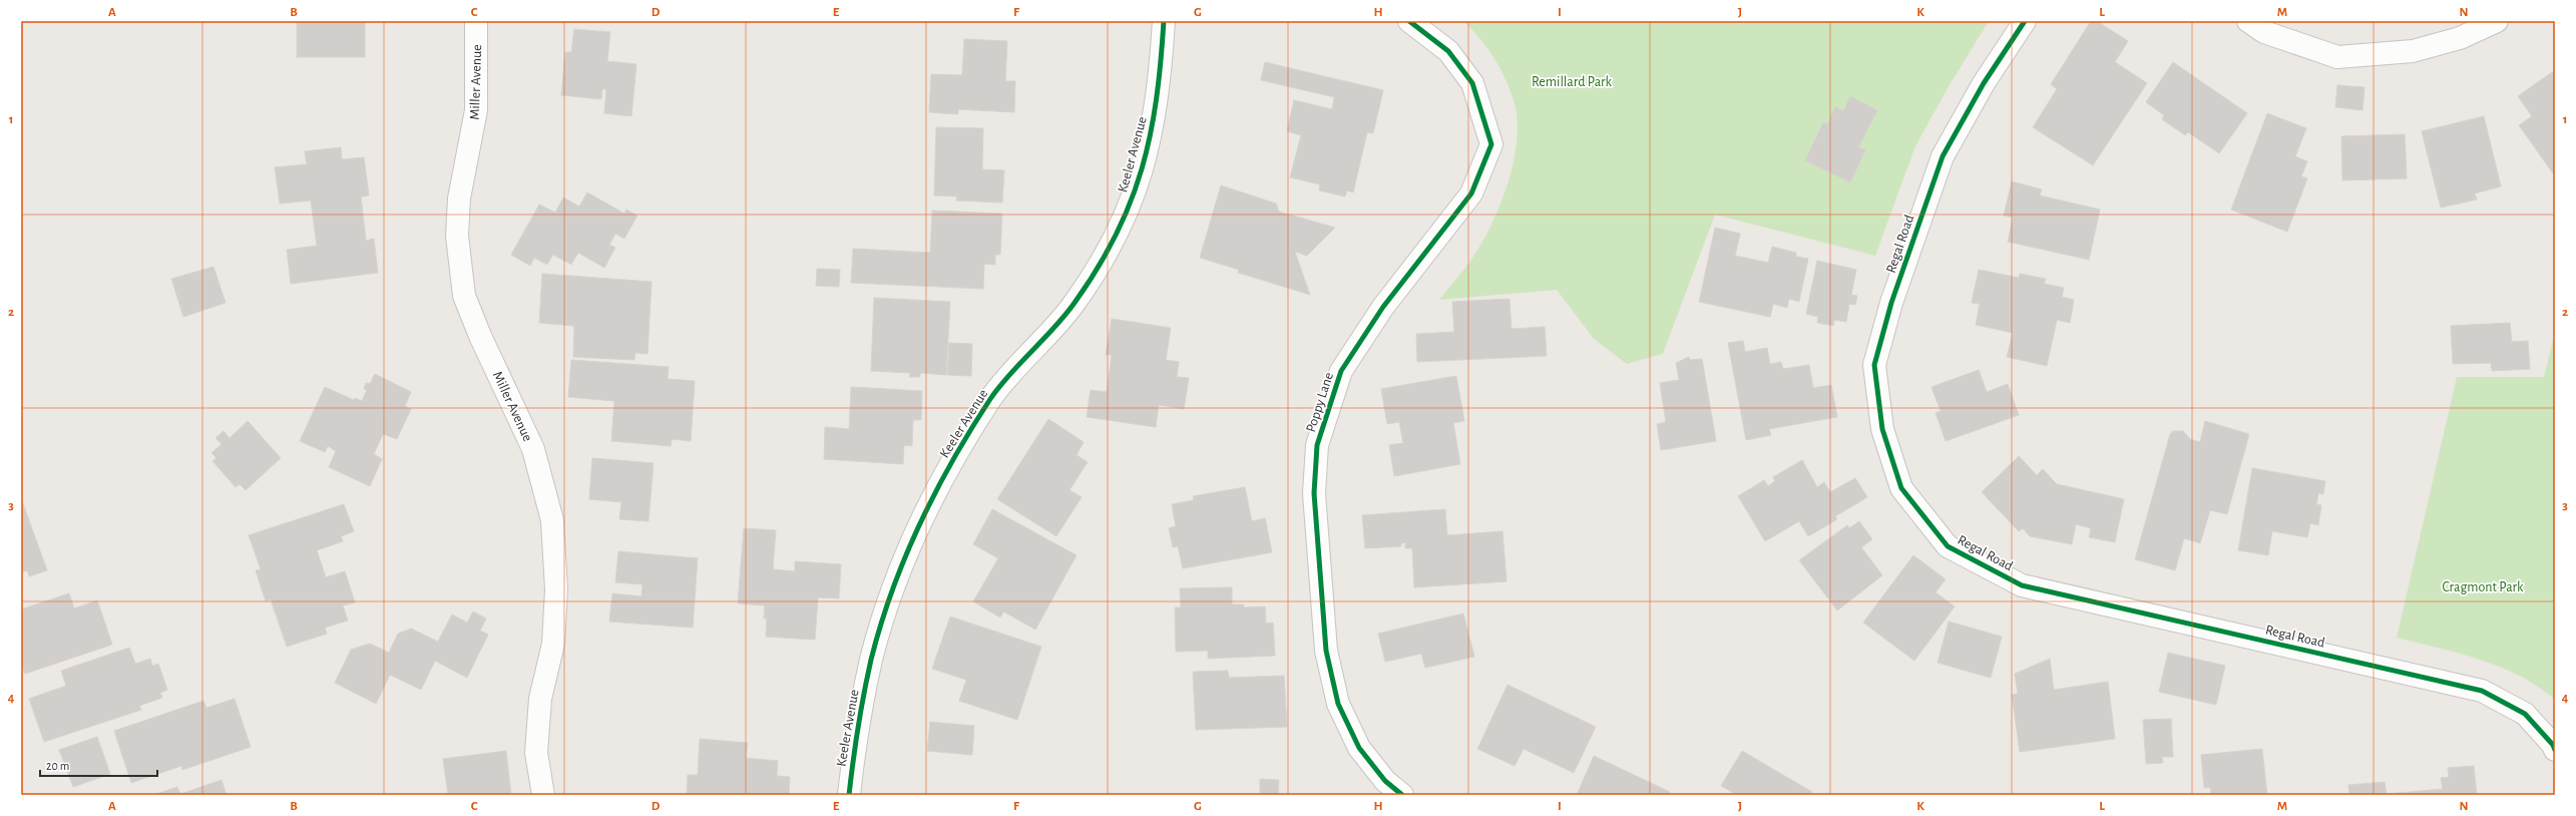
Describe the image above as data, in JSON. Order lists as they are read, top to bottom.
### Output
{
  "streets": {
    "street": [
      "Miller Avenue",
      "Keeler Avenue",
      "Regal Road",
      "Poppy Lane"
    ]
  },
  "parks": ["Remillard Park", "Cragmont Park"],
  "scale_bar": "20 m",
  "grid": {
    "columns": [
      "A",
      "B",
      "C",
      "D",
      "E",
      "F",
      "G",
      "H",
      "I",
      "J",
      "K",
      "L",
      "M",
      "N"
    ],
    "rows": [
      "1",
      "2",
      "3",
      "4"
    ]
  }
}
